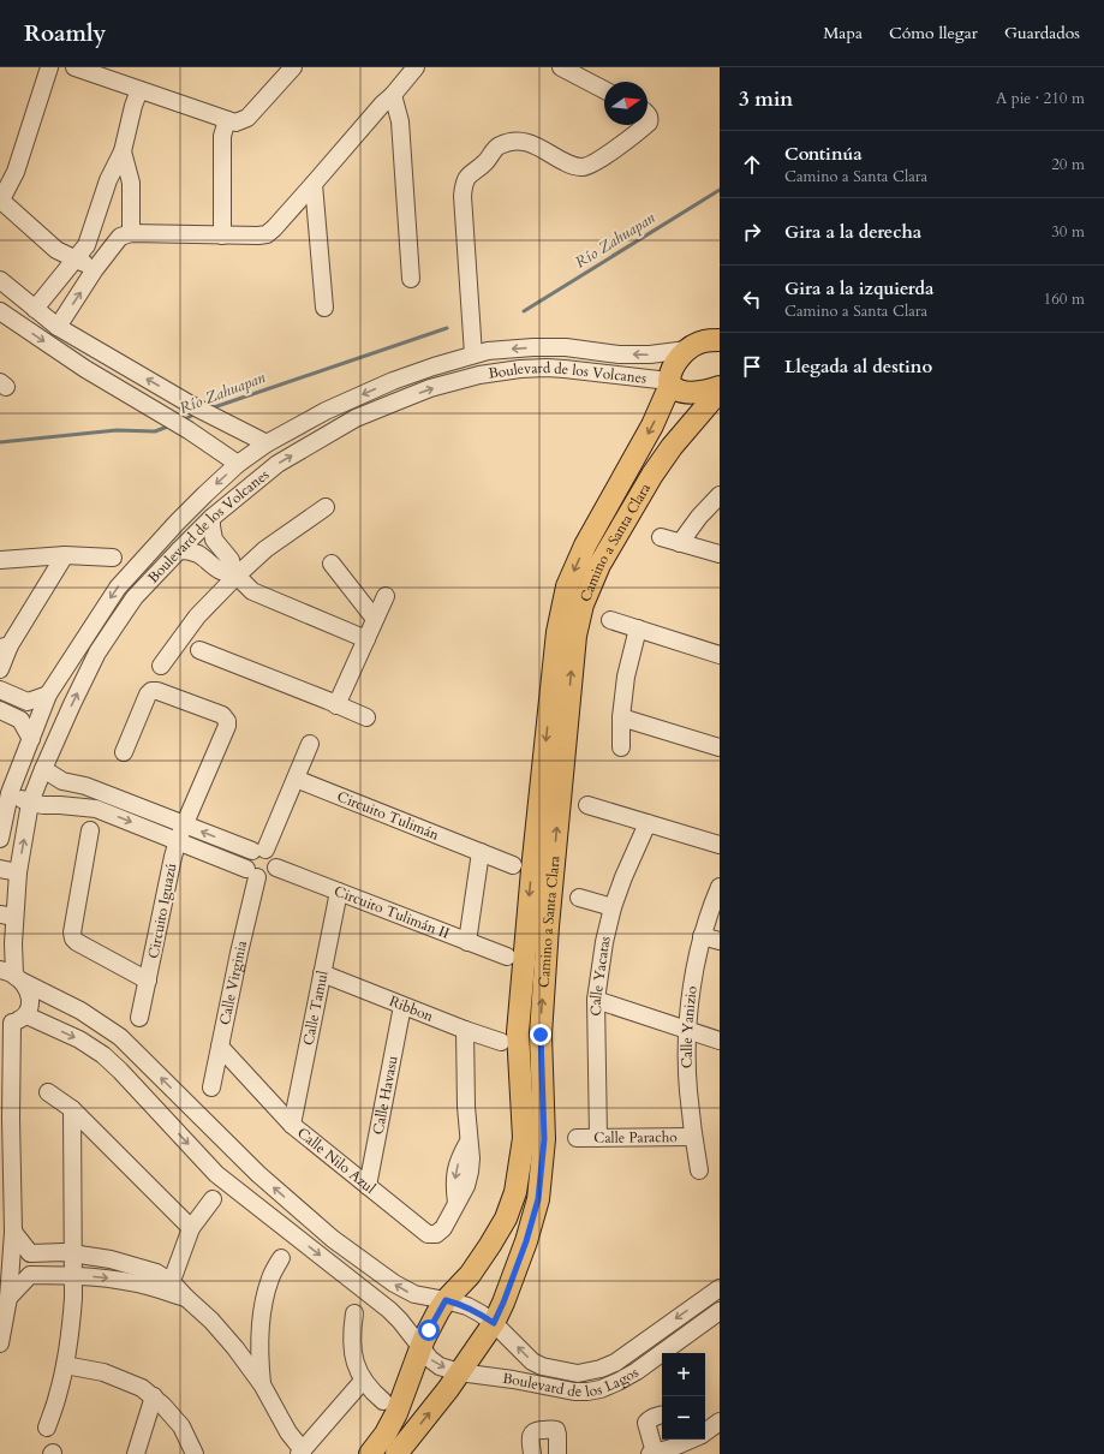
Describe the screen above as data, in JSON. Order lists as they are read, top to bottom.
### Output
{
  "streets": {
    "main road": ["Camino a Santa Clara"],
    "street": [
      "Boulevard de los Volcanes",
      "Circuito Tulimán",
      "Circuito Iguazú",
      "Circuito Tulimán II",
      "Calle Yacatas",
      "Calle Virginia",
      "Calle Tamul",
      "Ribbon",
      "Calle Yanizio",
      "Calle Havasu",
      "Calle Paracho",
      "Calle Nilo Azul",
      "Boulevard de los Lagos"
    ]
  },
  "crossings": [
    ["Boulevard de los Volcanes", "Camino a Santa Clara"],
    ["Boulevard de los Volcanes", "Boulevard de los Lagos"],
    ["Camino a Santa Clara", "Boulevard de los Lagos"],
    ["Circuito Tulimán II", "Calle Virginia"],
    ["Circuito Tulimán II", "Calle Tamul"],
    ["Calle Yacatas", "Calle Paracho"],
    ["Calle Virginia", "Calle Nilo Azul"],
    ["Calle Tamul", "Ribbon"],
    ["Calle Tamul", "Calle Nilo Azul"],
    ["Ribbon", "Calle Havasu"],
    ["Ribbon", "Calle Nilo Azul"],
    ["Calle Yanizio", "Calle Paracho"],
    ["Calle Havasu", "Calle Nilo Azul"]
  ],
  "water": ["Río Zahuapan"],
  "north": "right",
  "page": {
    "header": "Roamly",
    "nav": ["Mapa", "Cómo llegar", "Guardados"],
    "heading": ["3 min", "A pie · 210 m"],
    "list": [
      ["Continúa", "Camino a Santa Clara", "20 m"],
      ["Gira a la derecha", "30 m"],
      ["Gira a la izquierda", "Camino a Santa Clara", "160 m"],
      "Llegada al destino"
    ],
    "map_buttons": ["+", "−"]
  }
}
